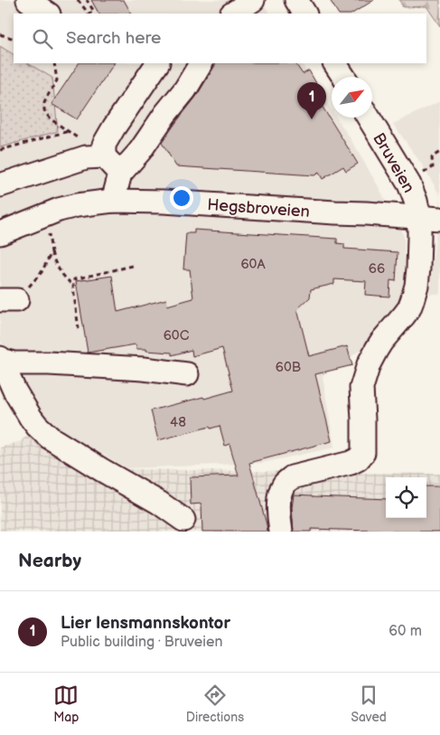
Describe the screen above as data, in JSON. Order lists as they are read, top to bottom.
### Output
{
  "streets": {
    "street": ["Bruveien", "Hegsbroveien"]
  },
  "crossings": [
    ["Bruveien", "Hegsbroveien"]
  ],
  "house_numbers": [
    "60A",
    "66",
    "60C",
    "60B",
    "48"
  ],
  "north": "top right",
  "page": {
    "search": "Search here",
    "pins": "1",
    "heading": "Nearby",
    "list": [
      {
        "mark": "1",
        "name": "Lier lensmannskontor",
        "note": "Public building · Bruveien",
        "value": "60 m"
      }
    ],
    "nav": ["Map", "Directions", "Saved"]
  }
}
